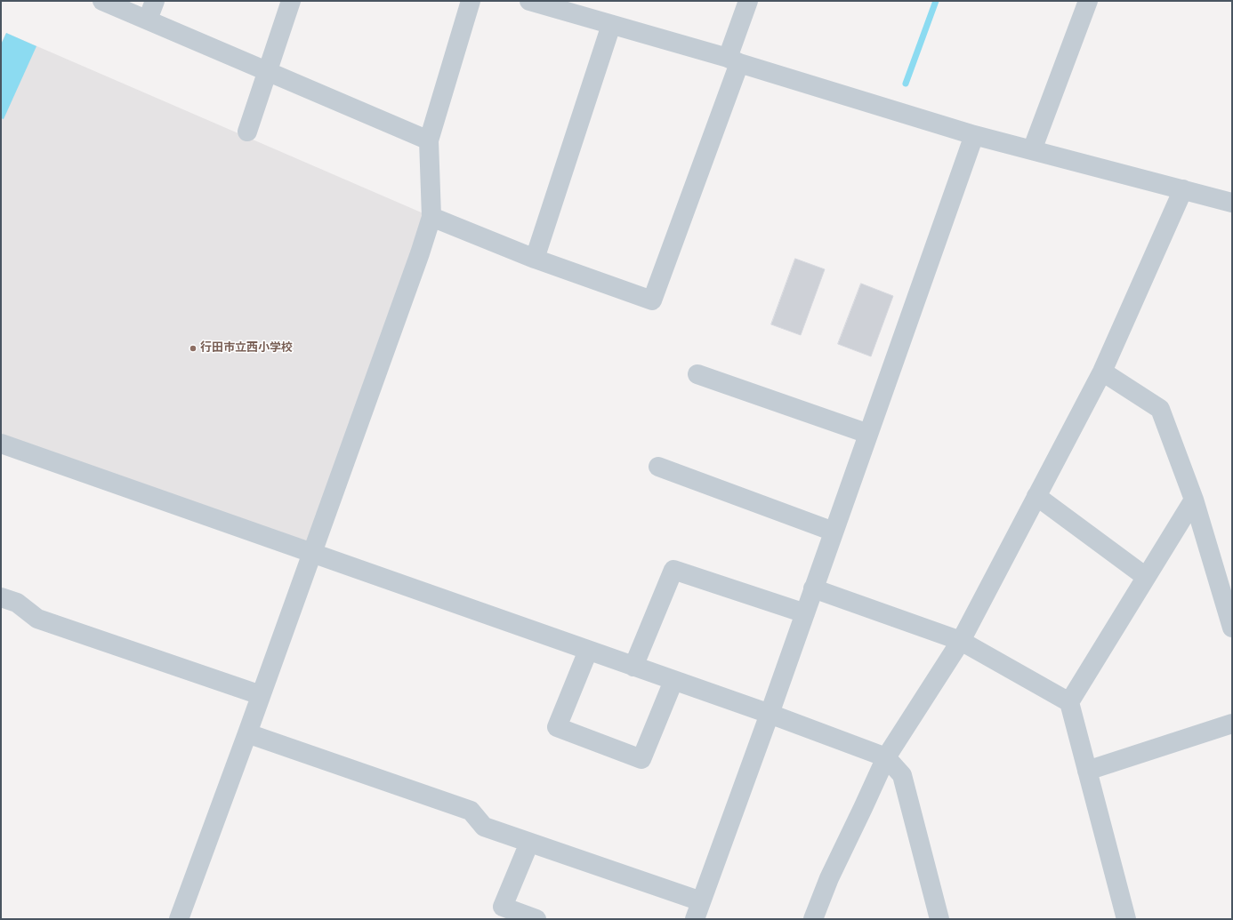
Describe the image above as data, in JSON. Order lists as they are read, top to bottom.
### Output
{
  "places": ["行田市立西小学校"]
}
